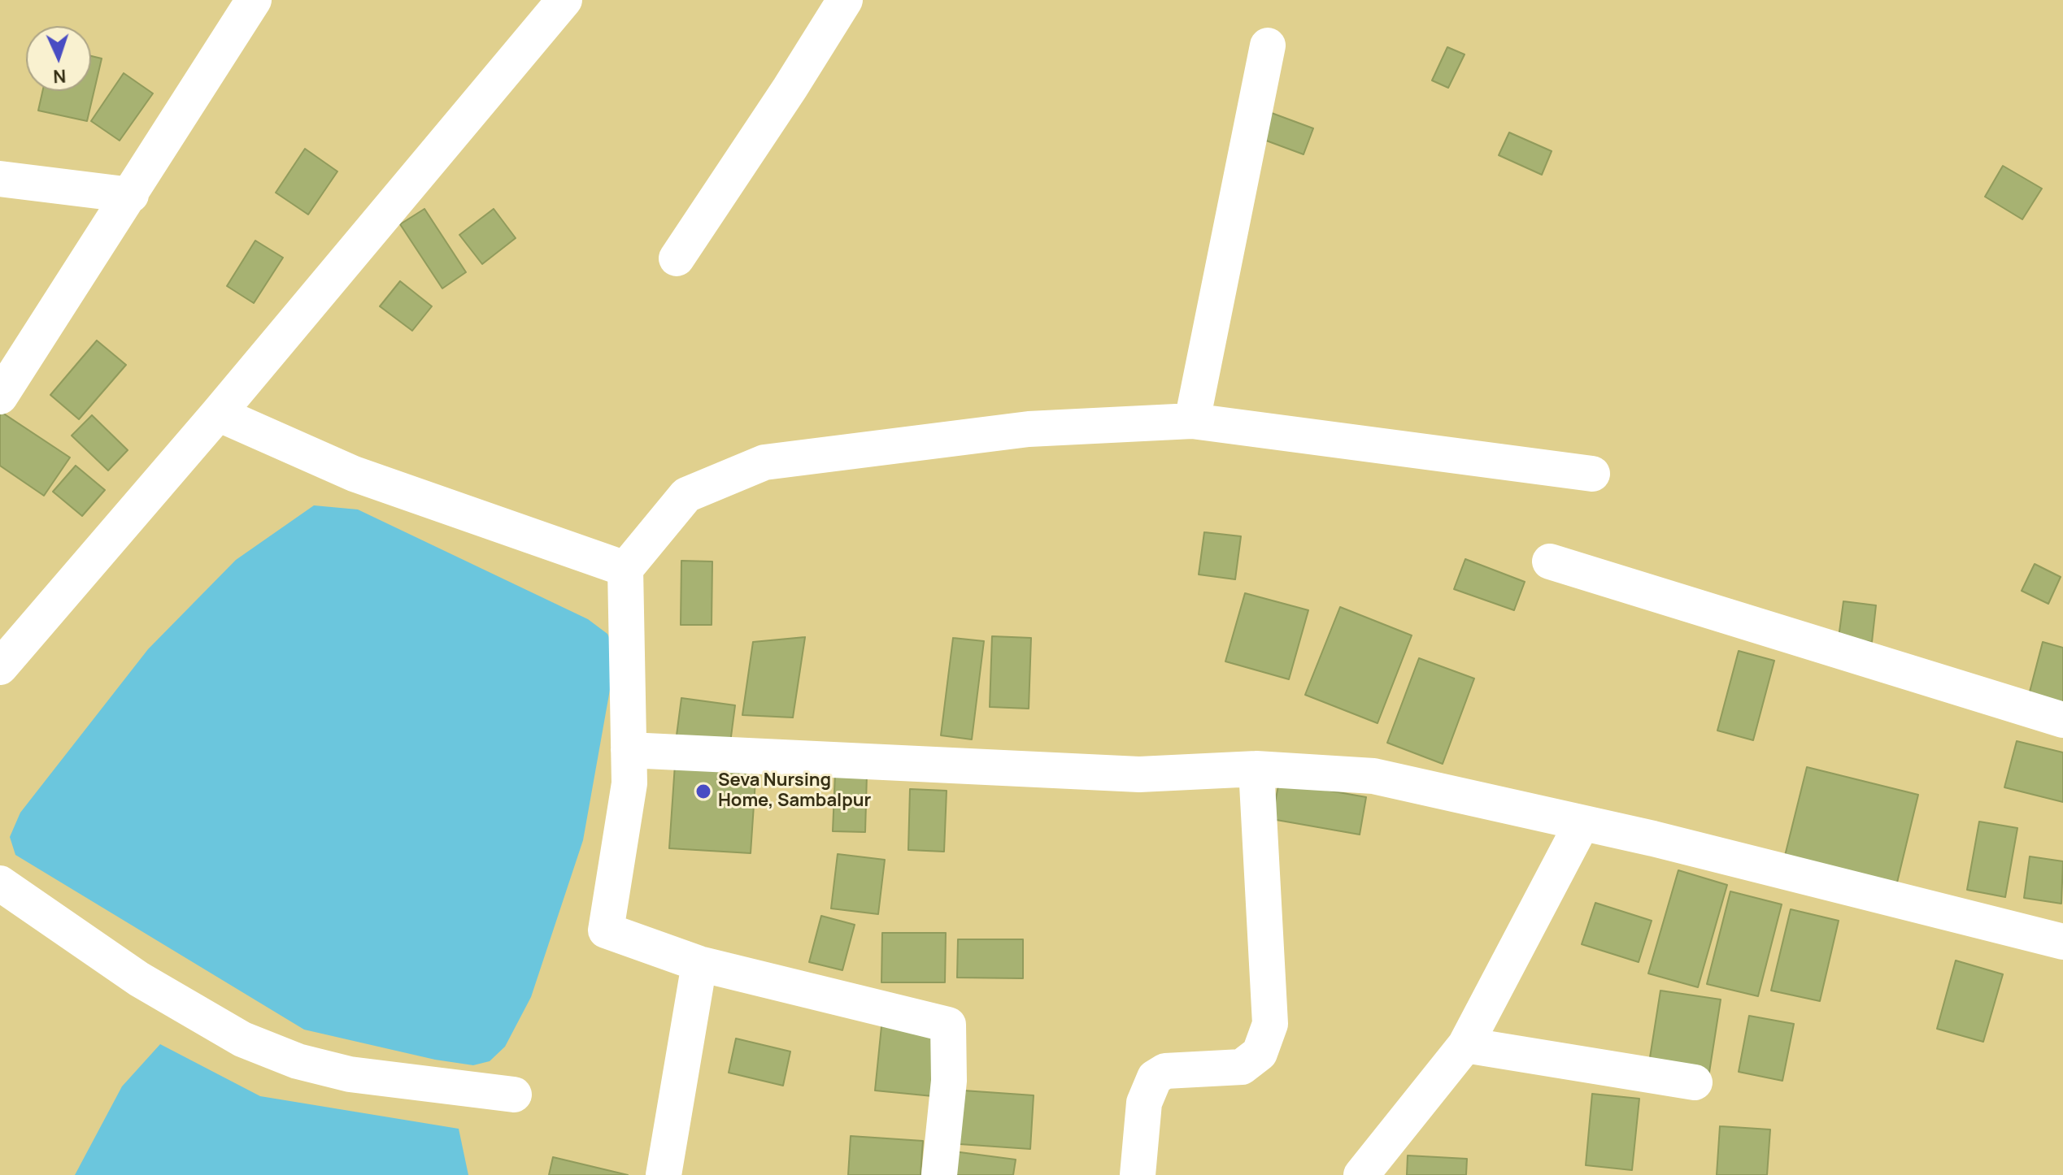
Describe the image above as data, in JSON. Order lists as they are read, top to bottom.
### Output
{
  "places": ["Seva Nursing Home, Sambalpur"],
  "north": "bottom"
}
